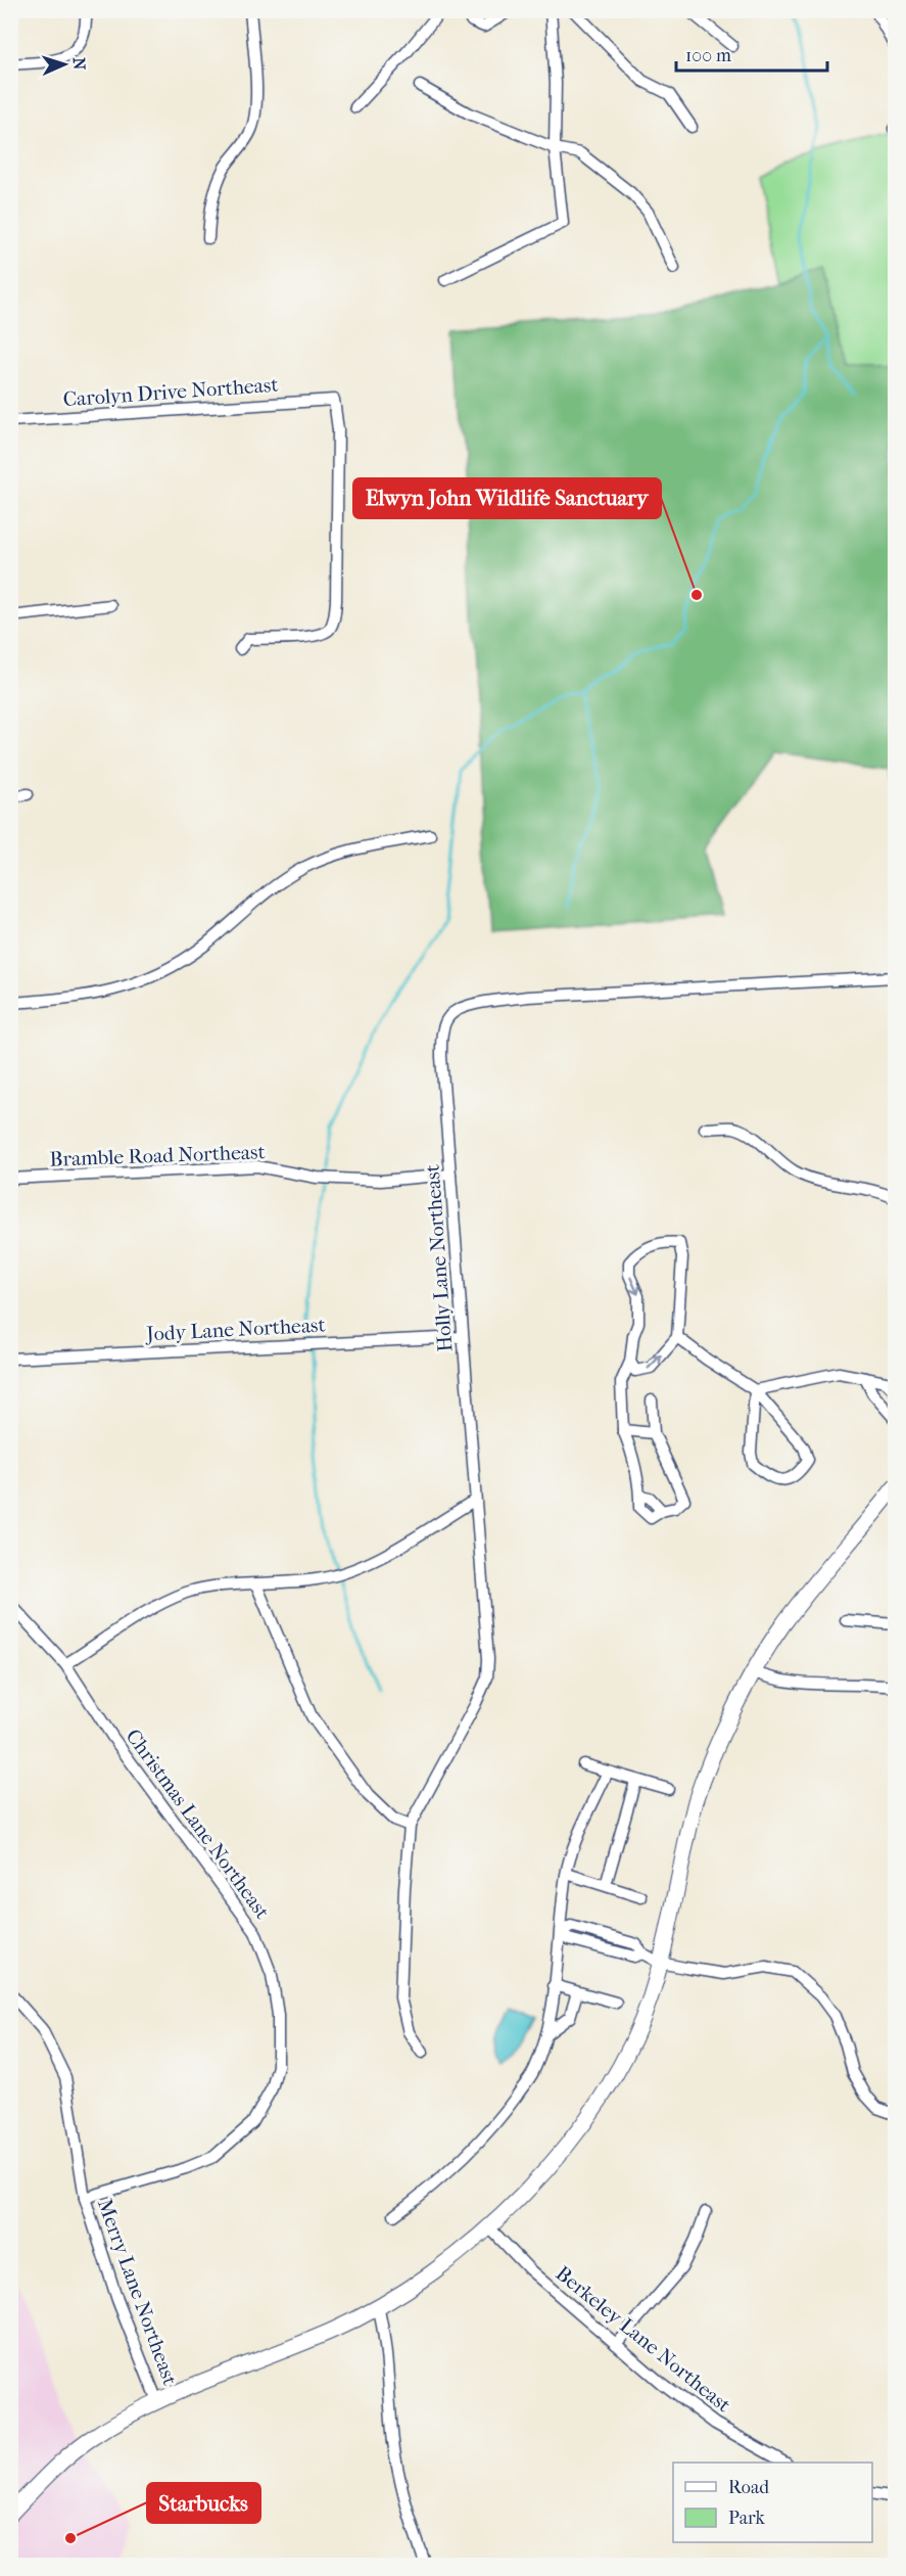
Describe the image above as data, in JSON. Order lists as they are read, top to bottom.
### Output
{
  "streets": {
    "street": [
      "Carolyn Drive Northeast",
      "Bramble Road Northeast",
      "Holly Lane Northeast",
      "Jody Lane Northeast",
      "Christmas Lane Northeast",
      "Merry Lane Northeast",
      "Berkeley Lane Northeast"
    ]
  },
  "crossings": [
    ["Bramble Road Northeast", "Holly Lane Northeast"],
    ["Holly Lane Northeast", "Jody Lane Northeast"],
    ["Christmas Lane Northeast", "Merry Lane Northeast"]
  ],
  "places": ["Elwyn John Wildlife Sanctuary", "Starbucks"],
  "legend": ["Road", "Park"],
  "scale_bar": "100 m",
  "north": "right"
}
